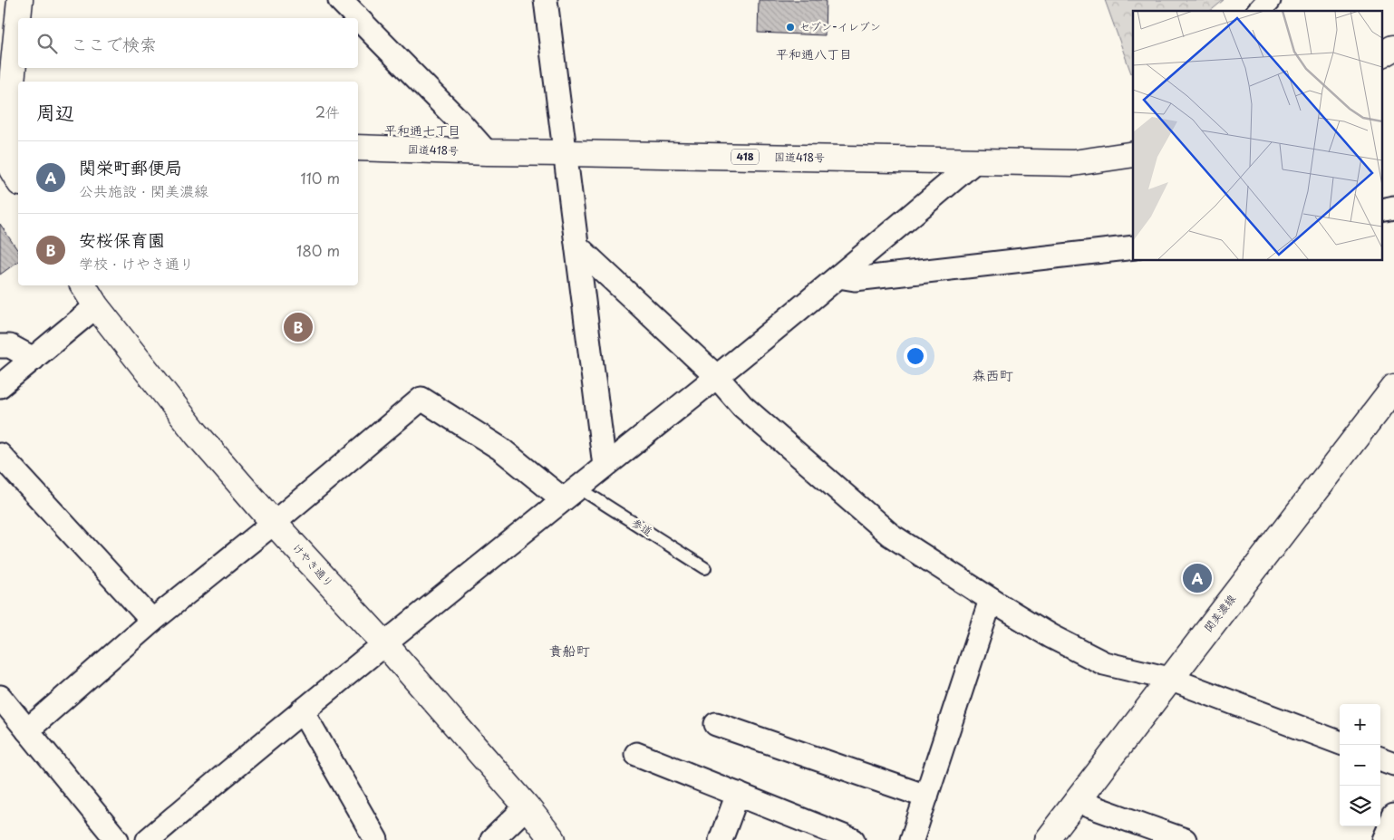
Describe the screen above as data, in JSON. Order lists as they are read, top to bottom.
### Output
{
  "streets": {
    "main road": [
      "国道418号",
      "418",
      "けやき通り",
      "関美濃線"
    ],
    "lane": ["参道"]
  },
  "districts": [
    "平和通八丁目",
    "平和通七丁目",
    "森西町",
    "貴船町"
  ],
  "places": ["セブン-イレブン"],
  "page": {
    "search": "ここで検索",
    "heading": ["周辺", "2件"],
    "list": [
      {
        "mark": "A",
        "name": "関栄町郵便局",
        "note": "公共施設 · 関美濃線",
        "value": "110 m"
      },
      {
        "mark": "B",
        "name": "安桜保育園",
        "note": "学校 · けやき通り",
        "value": "180 m"
      }
    ],
    "pins": ["B", "A"],
    "map_buttons": ["+", "−"]
  }
}
